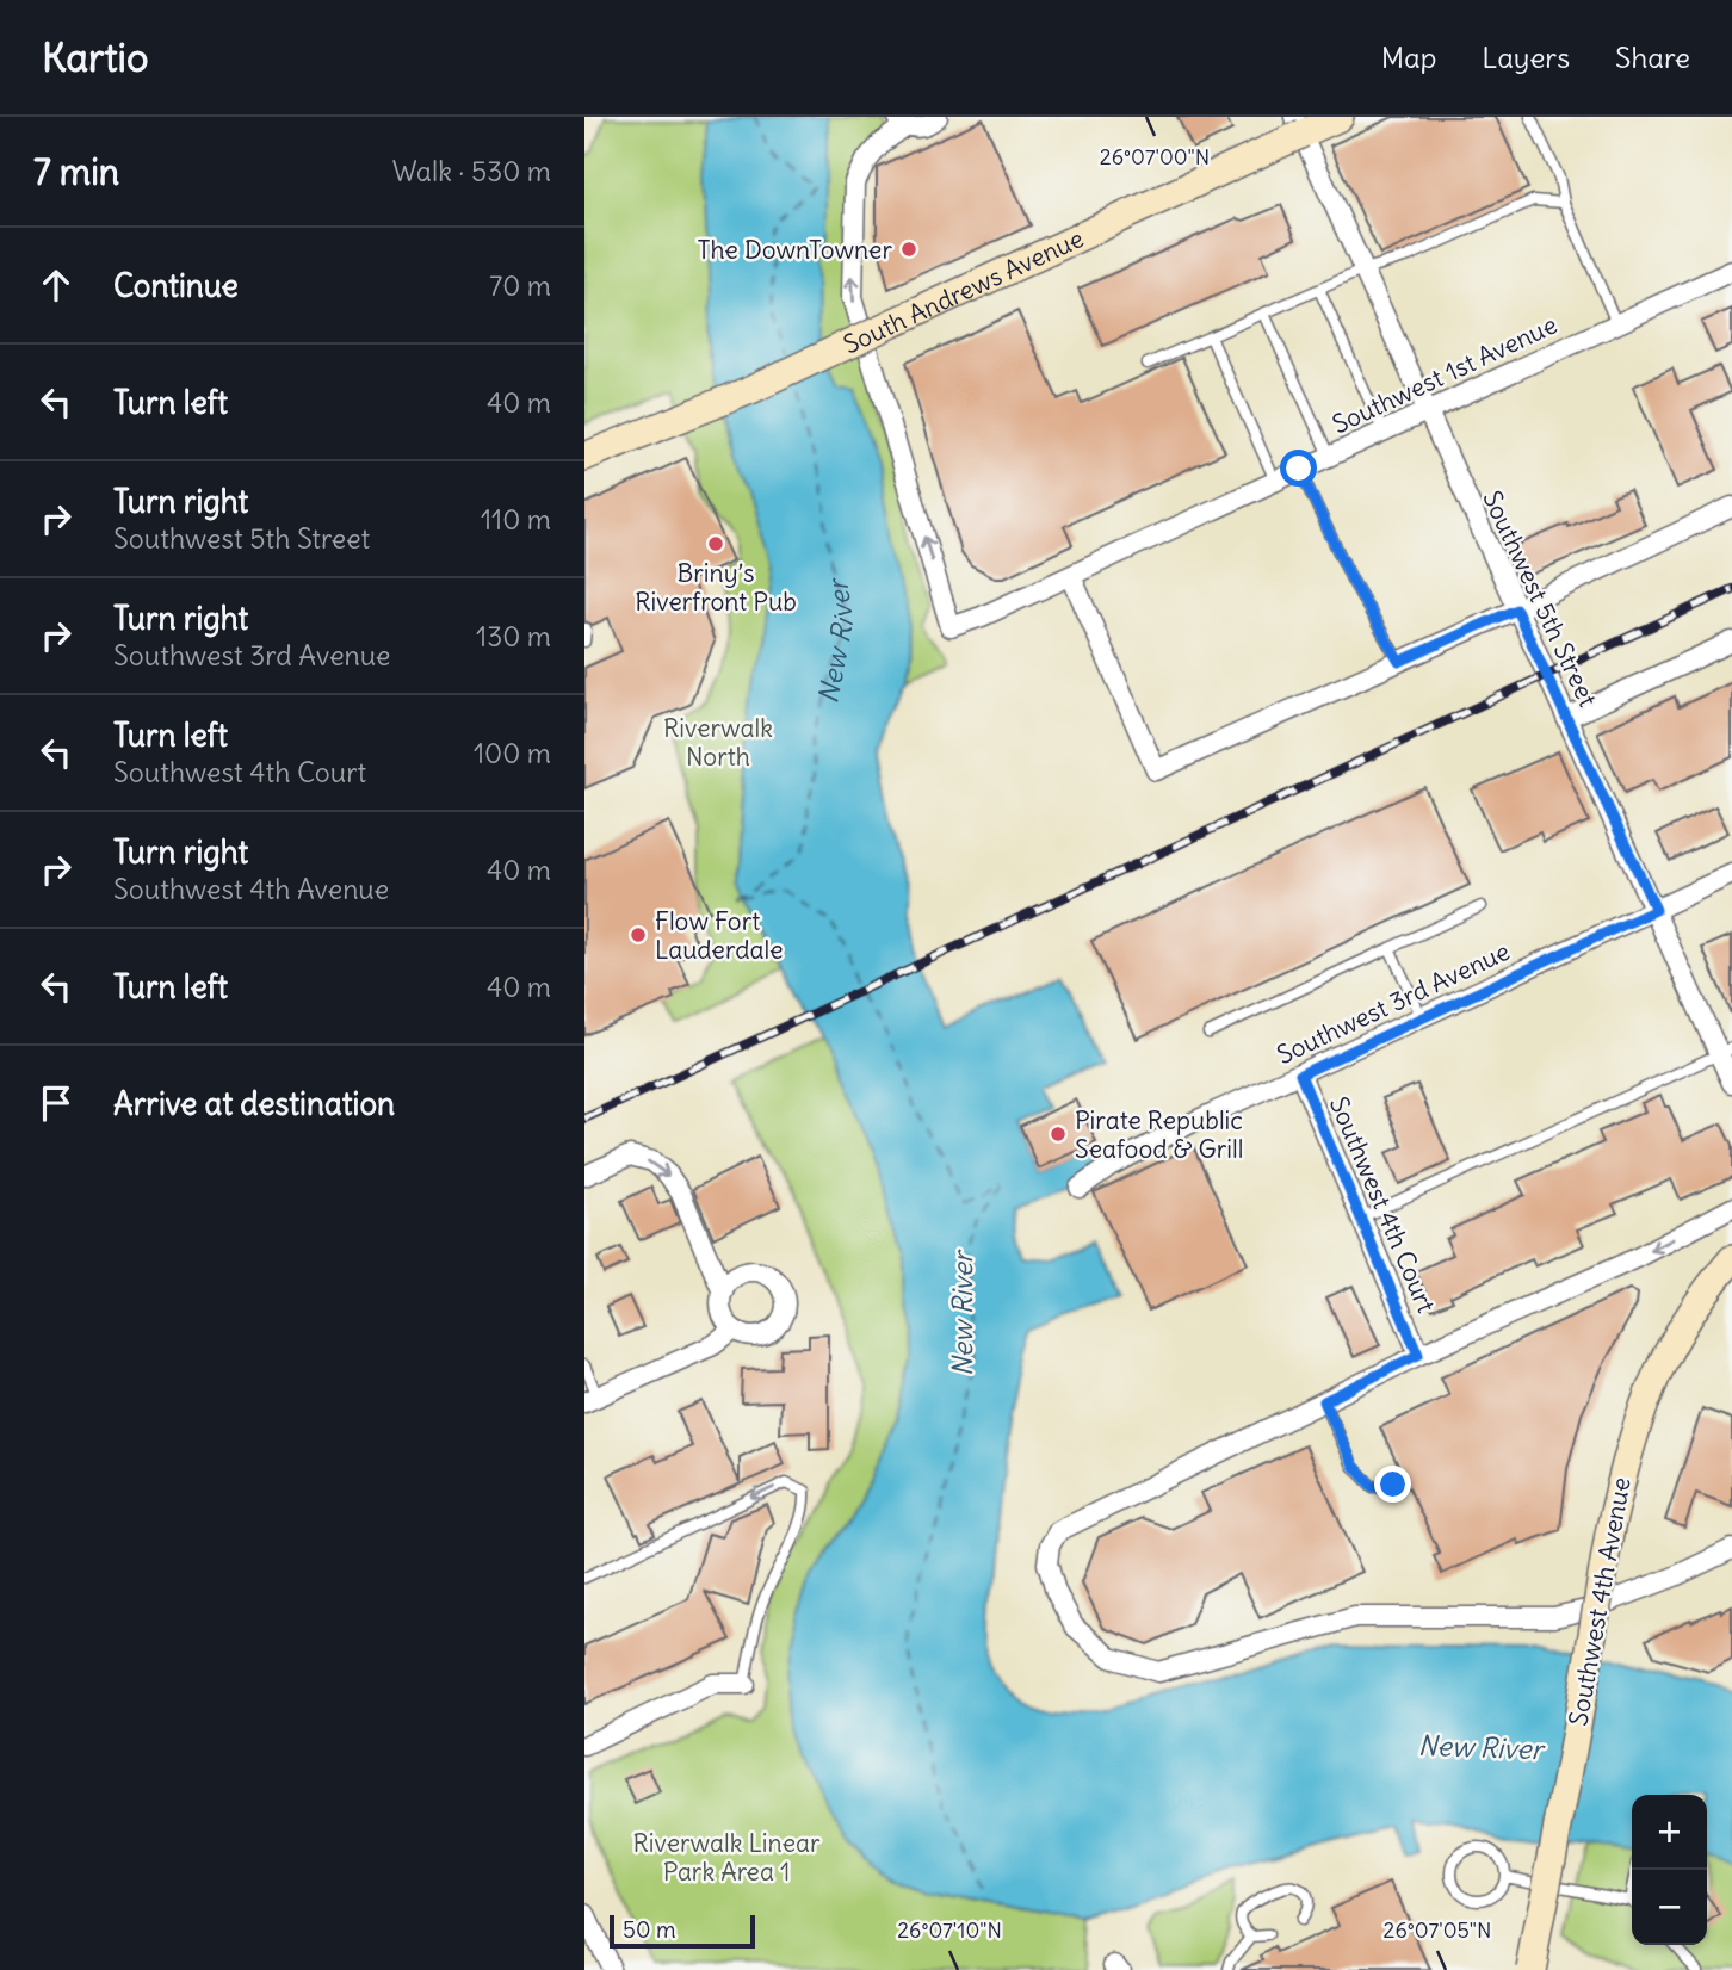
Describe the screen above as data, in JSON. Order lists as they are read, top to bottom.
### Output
{
  "streets": {
    "main road": ["South Andrews Avenue", "Southwest 4th Avenue"],
    "street": [
      "Southwest 1st Avenue",
      "Southwest 5th Street",
      "Southwest 3rd Avenue",
      "Southwest 4th Court"
    ]
  },
  "crossings": [
    ["South Andrews Avenue", "Southwest 5th Street"],
    ["Southwest 1st Avenue", "Southwest 5th Street"],
    ["Southwest 5th Street", "Southwest 3rd Avenue"],
    ["Southwest 3rd Avenue", "Southwest 4th Court"]
  ],
  "water": ["New River"],
  "parks": ["Riverwalk North", "Riverwalk Linear Park Area 1"],
  "places": [
    "The DownTowner",
    "Briny’s Riverfront Pub",
    "Flow Fort Lauderdale",
    "Pirate Republic Seafood & Grill"
  ],
  "scale_bar": "50 m",
  "page": {
    "header": "Kartio",
    "nav": ["Map", "Layers", "Share"],
    "heading": ["7 min", "Walk · 530 m"],
    "list": [
      ["Continue", "70 m"],
      ["Turn left", "40 m"],
      ["Turn right", "Southwest 5th Street", "110 m"],
      ["Turn right", "Southwest 3rd Avenue", "130 m"],
      ["Turn left", "Southwest 4th Court", "100 m"],
      ["Turn right", "Southwest 4th Avenue", "40 m"],
      ["Turn left", "40 m"],
      "Arrive at destination"
    ],
    "map_buttons": ["+", "−"],
    "scale": "50 m"
  },
  "coordinates": ["26°07'00\"N", "26°07'10\"N", "26°07'05\"N"]
}
